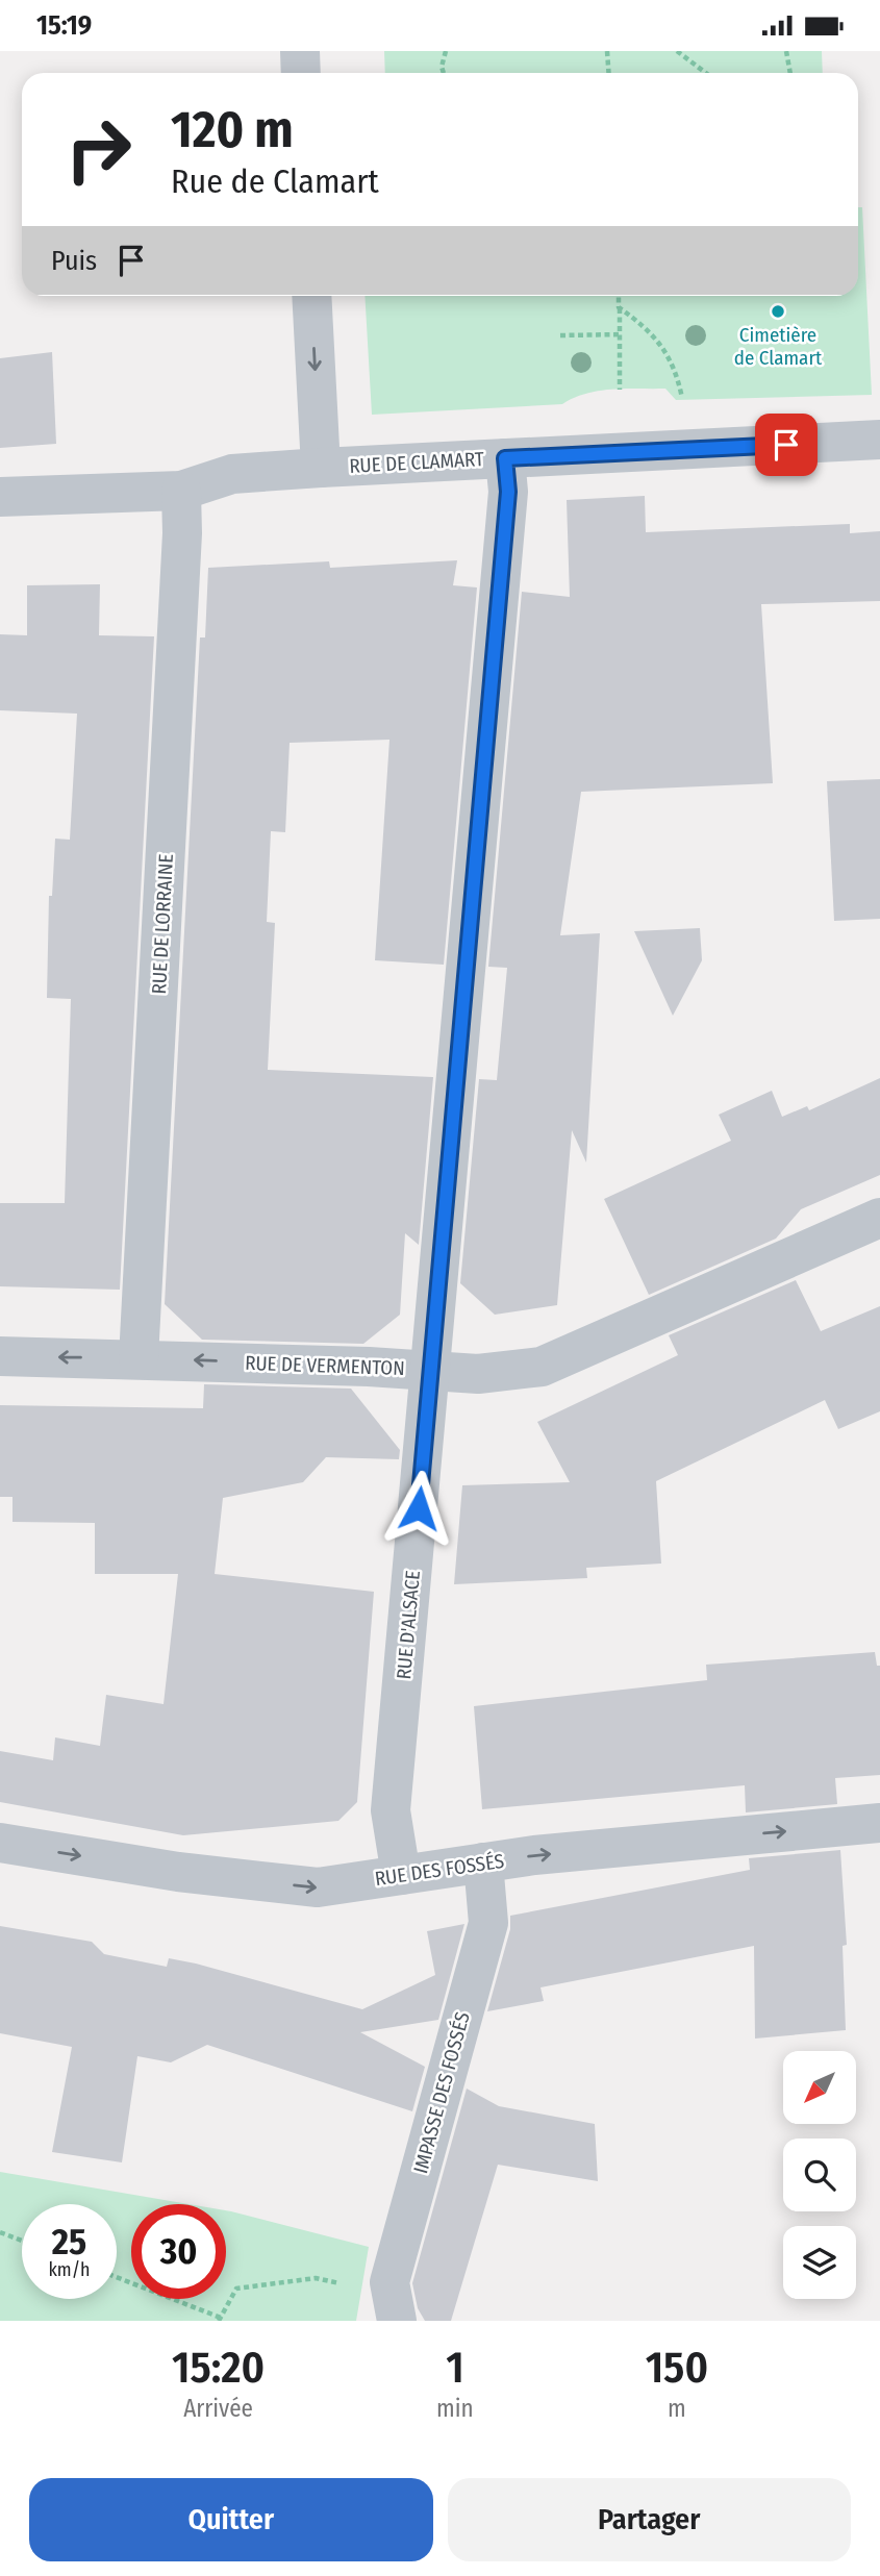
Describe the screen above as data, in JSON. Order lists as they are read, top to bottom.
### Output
{
  "streets": {
    "street": [
      "RUE DE CLAMART",
      "RUE DE LORRAINE",
      "RUE DE VERMENTON",
      "RUE D'ALSACE",
      "RUE DES FOSSÉS",
      "IMPASSE DES FOSSÉS"
    ]
  },
  "crossings": [
    ["RUE DE CLAMART", "RUE DE LORRAINE"],
    ["RUE DE CLAMART", "RUE D'ALSACE"],
    ["RUE DE LORRAINE", "RUE DE VERMENTON"],
    ["RUE DE VERMENTON", "RUE D'ALSACE"],
    ["RUE D'ALSACE", "RUE DES FOSSÉS"],
    ["RUE DES FOSSÉS", "IMPASSE DES FOSSÉS"]
  ],
  "one_way": ["RUE DE VERMENTON", "RUE DES FOSSÉS"],
  "places": ["Cimetière de Clamart"],
  "north": "bottom left",
  "page": {
    "status": "15:19",
    "turn": ["120 m", "Rue de Clamart"],
    "then": "Puis",
    "speed": "25 km/h",
    "limit": "30",
    "eta": [
      "15:20",
      "Arrivée",
      "1",
      "min",
      "150",
      "m"
    ],
    "buttons": ["Quitter", "Partager"]
  }
}
